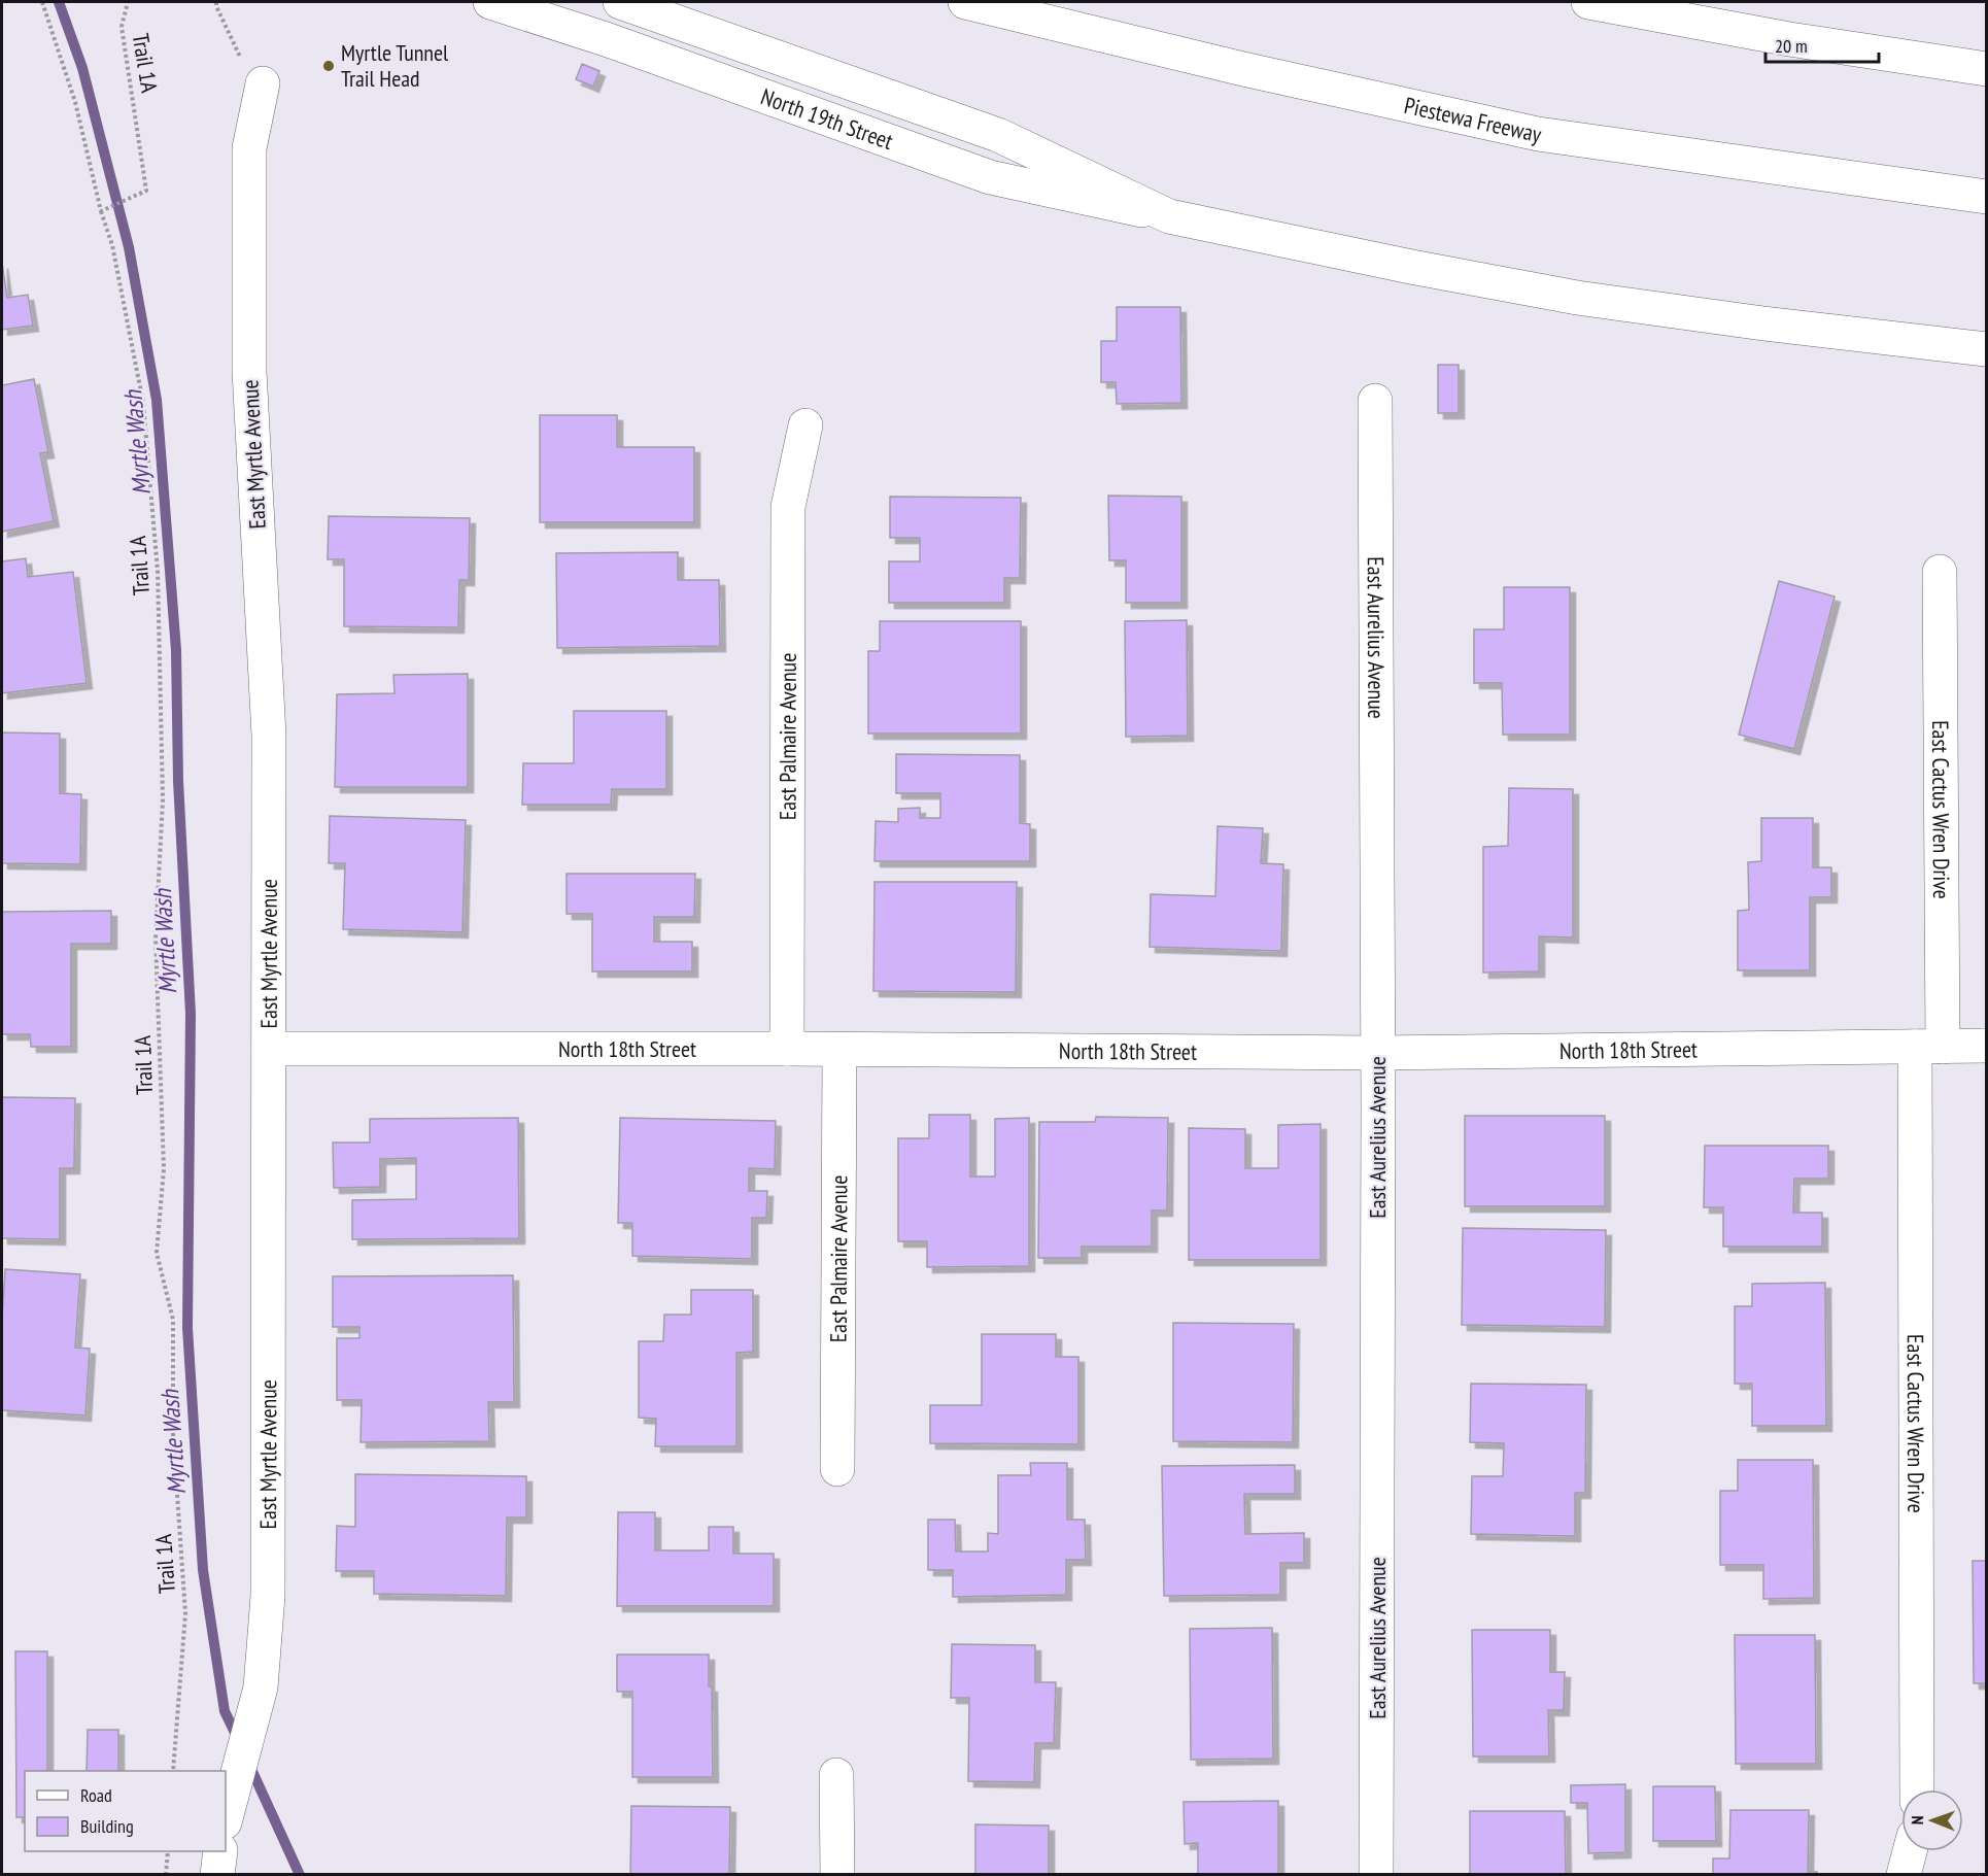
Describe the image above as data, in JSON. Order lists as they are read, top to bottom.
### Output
{
  "streets": {
    "main road": [
      "North 19th Street",
      "Piestewa Freeway",
      "East Myrtle Avenue",
      "East Aurelius Avenue",
      "East Palmaire Avenue",
      "East Cactus Wren Drive",
      "North 18th Street"
    ],
    "path": ["Trail 1A"]
  },
  "crossings": [
    ["East Myrtle Avenue", "North 18th Street"],
    ["East Aurelius Avenue", "North 18th Street"],
    ["East Palmaire Avenue", "North 18th Street"],
    ["East Cactus Wren Drive", "North 18th Street"]
  ],
  "water": ["Myrtle Wash"],
  "places": ["Myrtle Tunnel Trail Head"],
  "legend": ["Road", "Building"],
  "scale_bar": "20 m",
  "north": "left"
}
